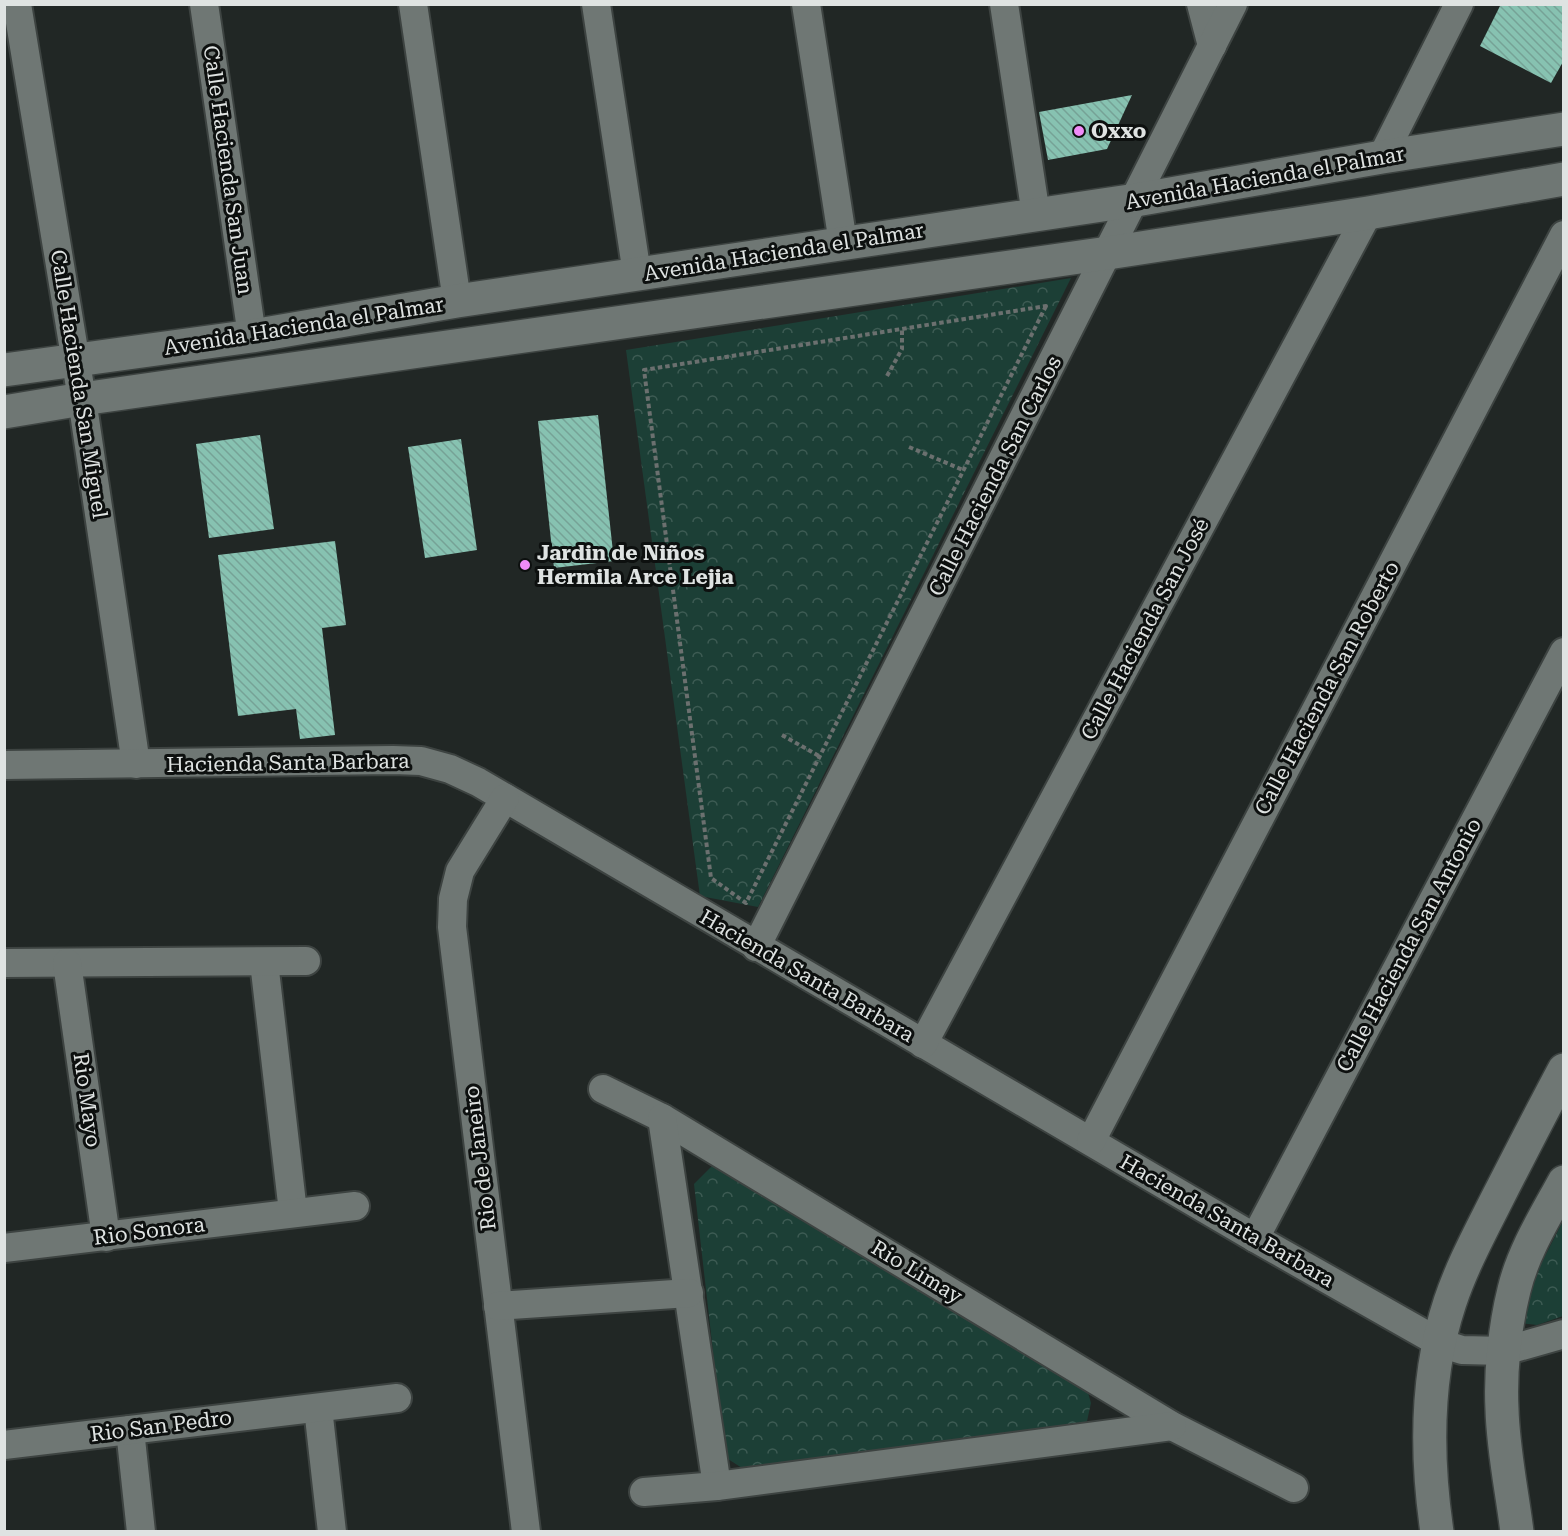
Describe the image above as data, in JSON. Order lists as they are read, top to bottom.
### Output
{
  "streets": {
    "street": [
      "Calle Hacienda San Juan",
      "Avenida Hacienda el Palmar",
      "Calle Hacienda San Miguel",
      "Calle Hacienda San Carlos",
      "Calle Hacienda San José",
      "Calle Hacienda San Roberto",
      "Hacienda Santa Barbara",
      "Calle Hacienda San Antonio",
      "Rio Mayo",
      "Rio de Janeiro",
      "Rio Sonora",
      "Rio Limay",
      "Rio San Pedro"
    ]
  },
  "crossings": [
    ["Calle Hacienda San Juan", "Avenida Hacienda el Palmar"],
    ["Avenida Hacienda el Palmar", "Calle Hacienda San Miguel"],
    ["Avenida Hacienda el Palmar", "Calle Hacienda San Carlos"],
    ["Avenida Hacienda el Palmar", "Calle Hacienda San José"],
    ["Calle Hacienda San Miguel", "Hacienda Santa Barbara"],
    ["Calle Hacienda San Carlos", "Hacienda Santa Barbara"],
    ["Calle Hacienda San José", "Hacienda Santa Barbara"],
    ["Calle Hacienda San Roberto", "Hacienda Santa Barbara"],
    ["Hacienda Santa Barbara", "Calle Hacienda San Antonio"],
    ["Hacienda Santa Barbara", "Rio de Janeiro"],
    ["Rio Mayo", "Rio Sonora"]
  ],
  "places": ["Oxxo", "Jardin de Niños Hermila Arce Lejia"]
}
